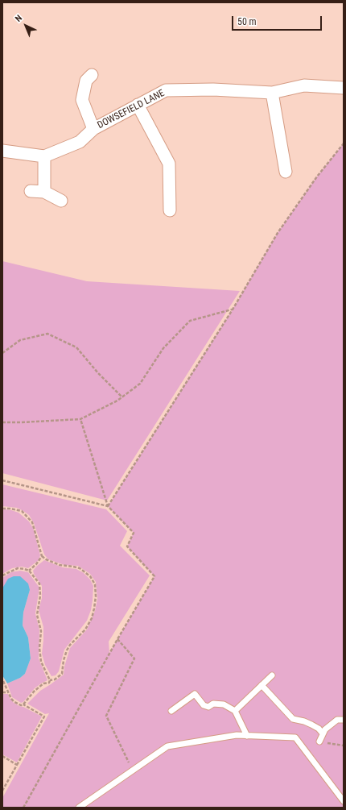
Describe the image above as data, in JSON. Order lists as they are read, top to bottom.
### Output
{
  "streets": {
    "street": ["DOWSEFIELD LANE"]
  },
  "scale_bar": "50 m",
  "north": "top left"
}
